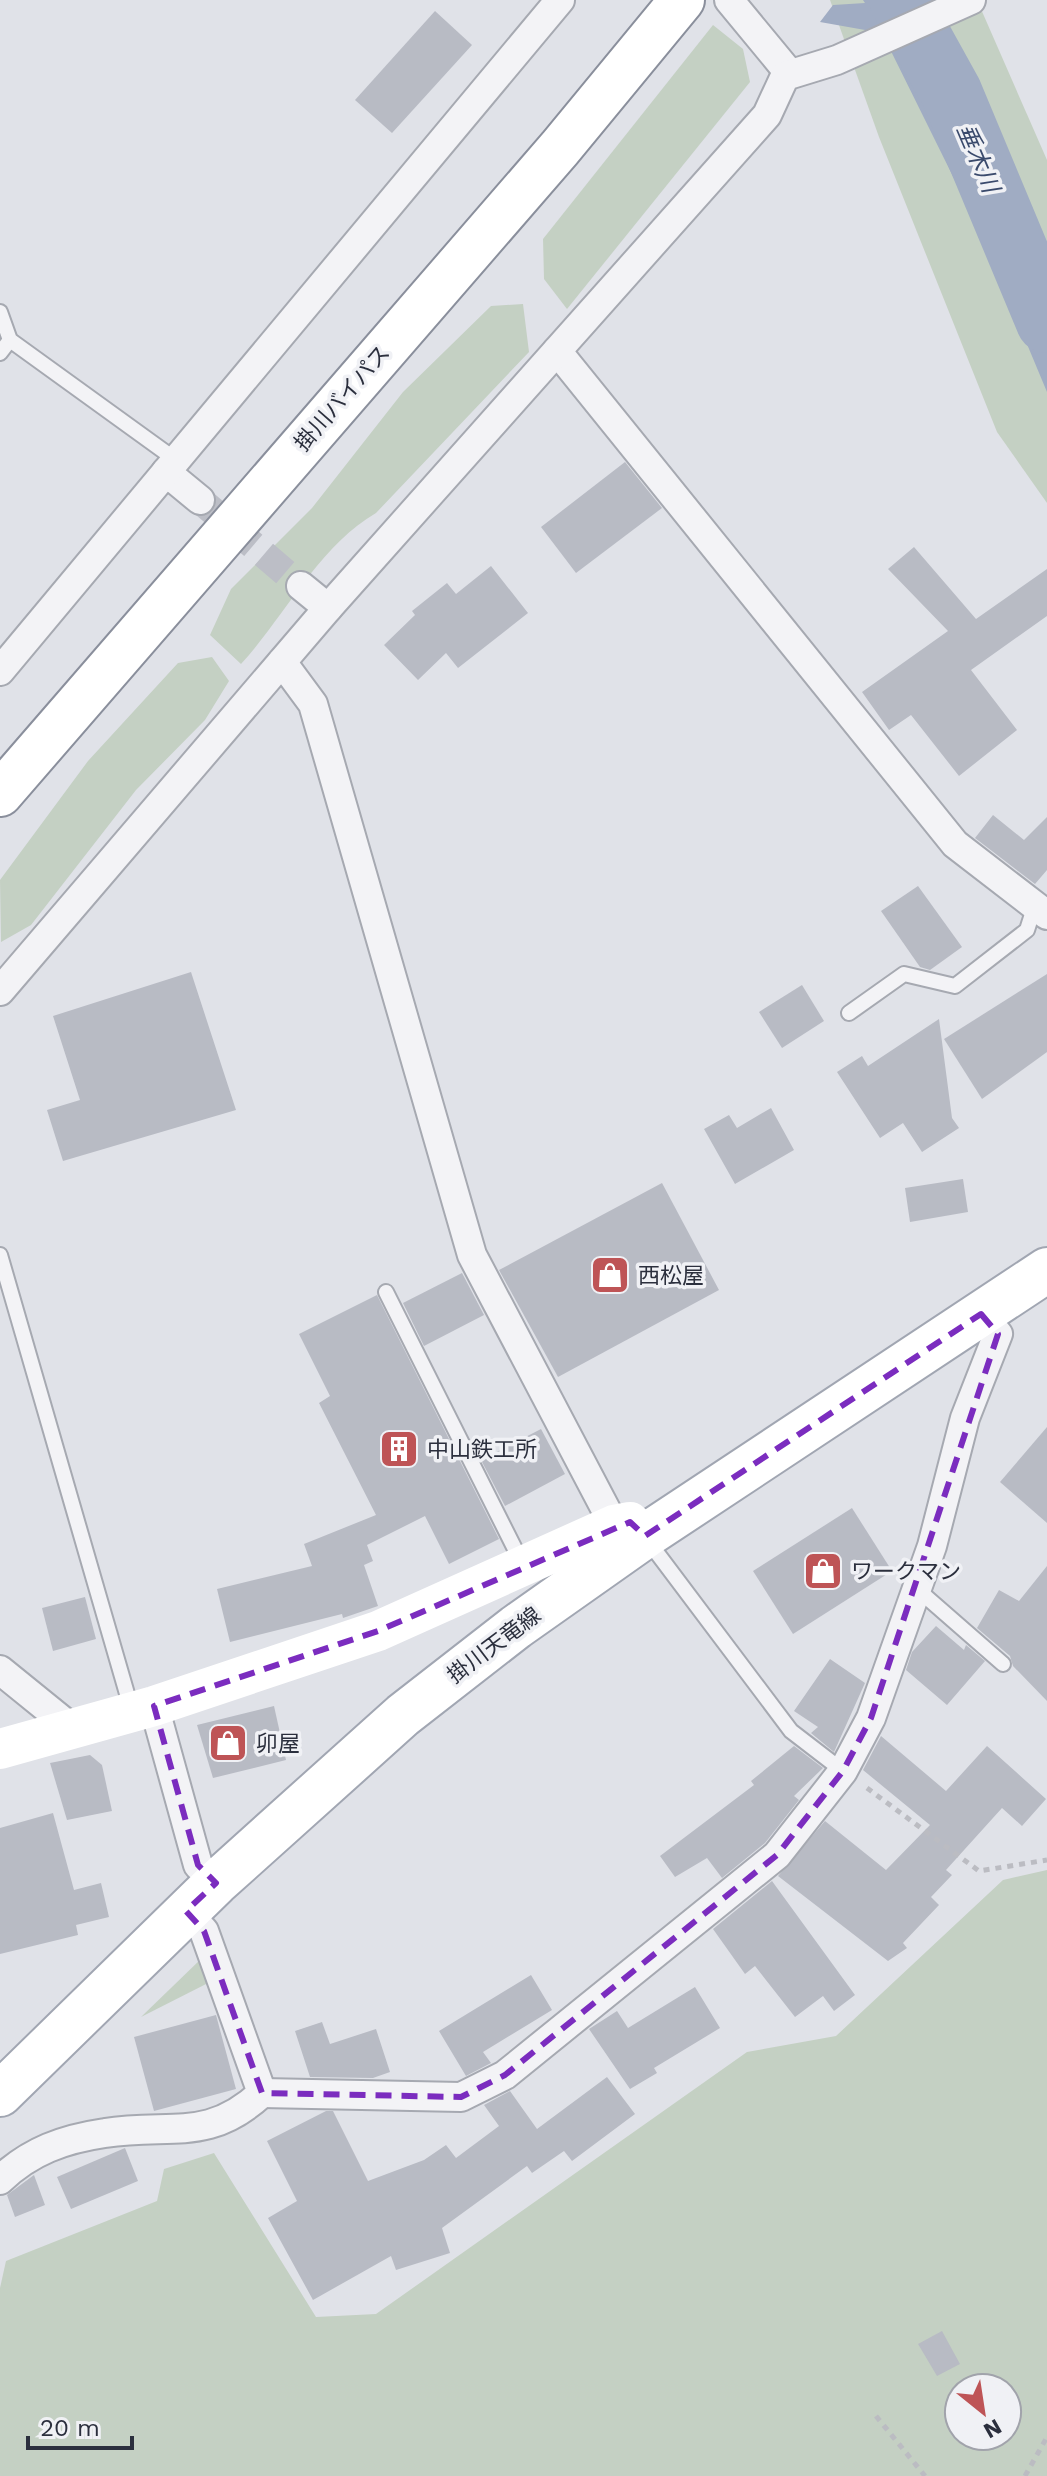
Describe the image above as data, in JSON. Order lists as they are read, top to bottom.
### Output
{
  "streets": {
    "main road": ["掛川バイパス", "掛川天竜線"]
  },
  "water": ["垂木川"],
  "places": {
    "shop": ["西松屋", "ワークマン", "卯屋"],
    "building": ["中山鉄工所"]
  },
  "scale_bar": "20 m",
  "north": "bottom right"
}
